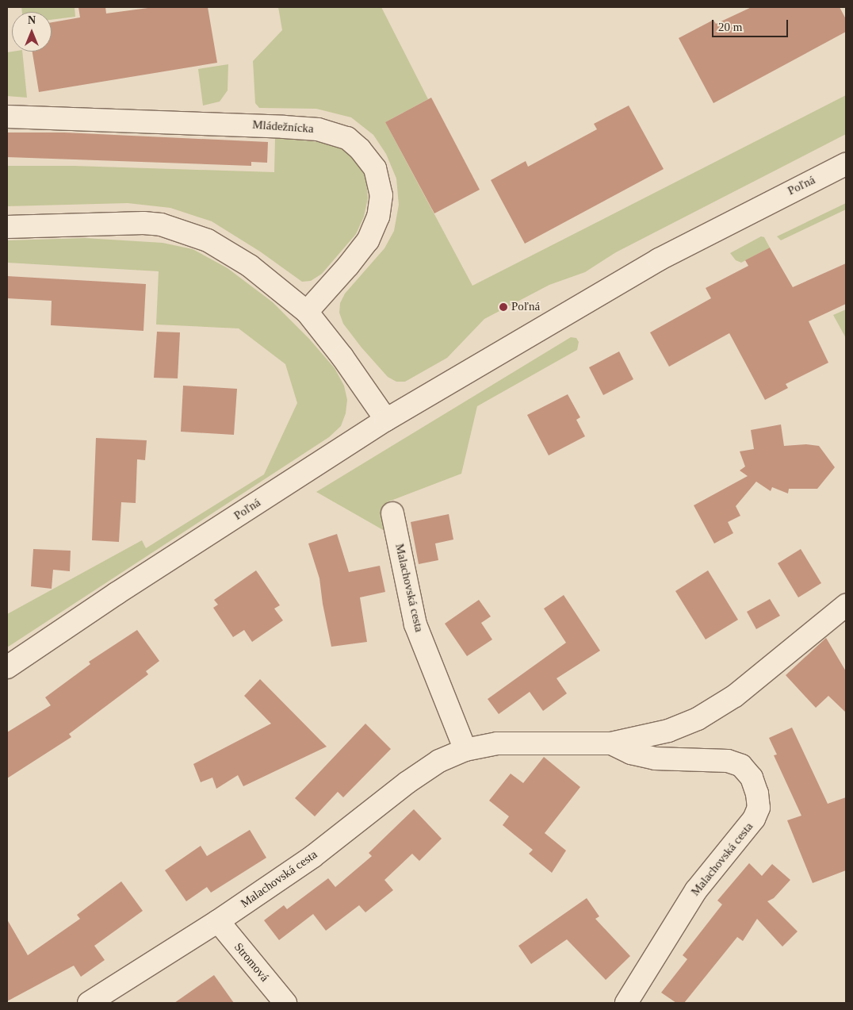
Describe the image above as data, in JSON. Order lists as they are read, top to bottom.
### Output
{
  "streets": {
    "street": [
      "Mládežnícka",
      "Poľná",
      "Malachovská cesta",
      "Stromová"
    ]
  },
  "crossings": [
    ["Malachovská cesta", "Stromová"]
  ],
  "places": ["Poľná"],
  "scale_bar": "20 m",
  "north": "top"
}
